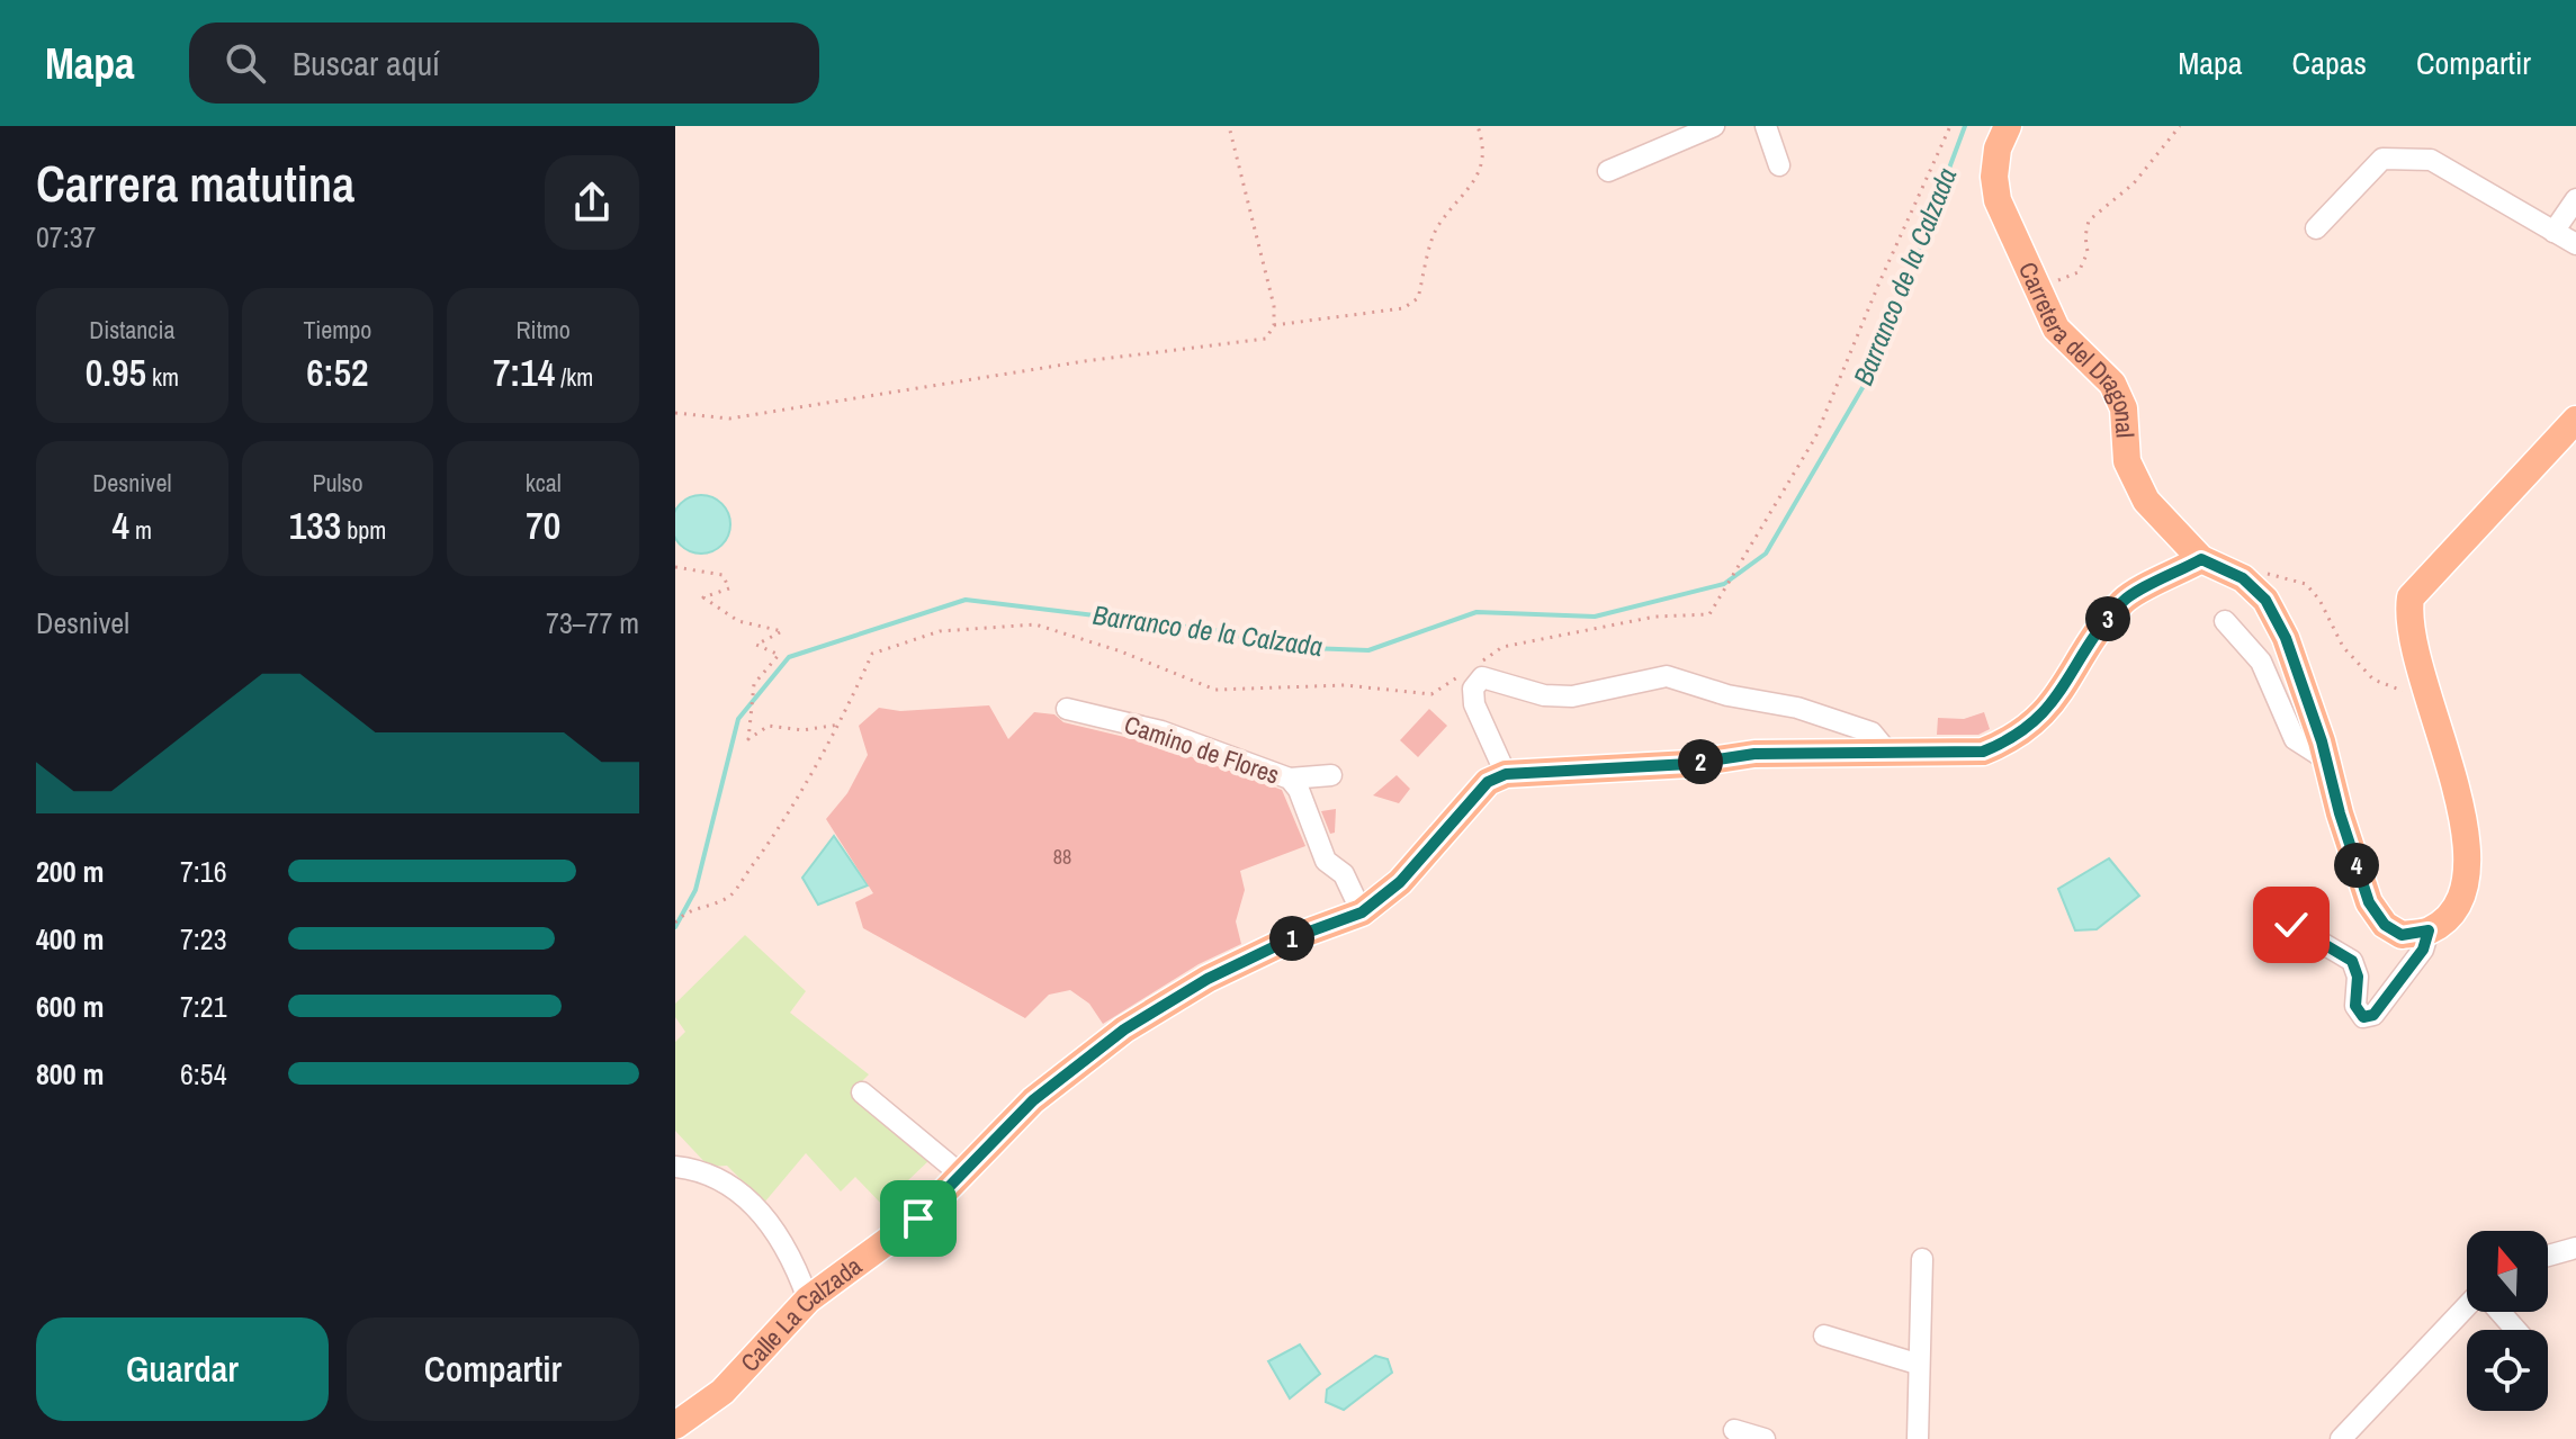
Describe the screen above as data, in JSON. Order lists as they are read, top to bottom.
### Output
{
  "streets": {
    "main road": ["Carretera del Dragonal", "Calle La Calzada"],
    "street": ["Camino de Flores"]
  },
  "crossings": [
    ["Camino de Flores", "Calle La Calzada"]
  ],
  "water": ["Barranco de la Calzada"],
  "house_numbers": ["88"],
  "north": "top",
  "page": {
    "header": "Mapa",
    "search": "Buscar aquí",
    "nav": ["Mapa", "Capas", "Compartir"],
    "heading": ["Carrera matutina", "07:37"],
    "stats": [
      ["Distancia", "0.95 km"],
      ["Tiempo", "6:52"],
      ["Ritmo", "7:14 /km"],
      ["Desnivel", "4 m"],
      ["Pulso", "133 bpm"],
      ["kcal", "70"]
    ],
    "chart": ["Desnivel", "73–77 m"],
    "pins": [
      "3",
      "2",
      "4",
      "1"
    ],
    "list": [
      {
        "name": "200 m",
        "note": "7:16"
      },
      {
        "name": "400 m",
        "note": "7:23"
      },
      {
        "name": "600 m",
        "note": "7:21"
      },
      {
        "name": "800 m",
        "note": "6:54"
      }
    ],
    "buttons": ["Guardar", "Compartir"]
  }
}
